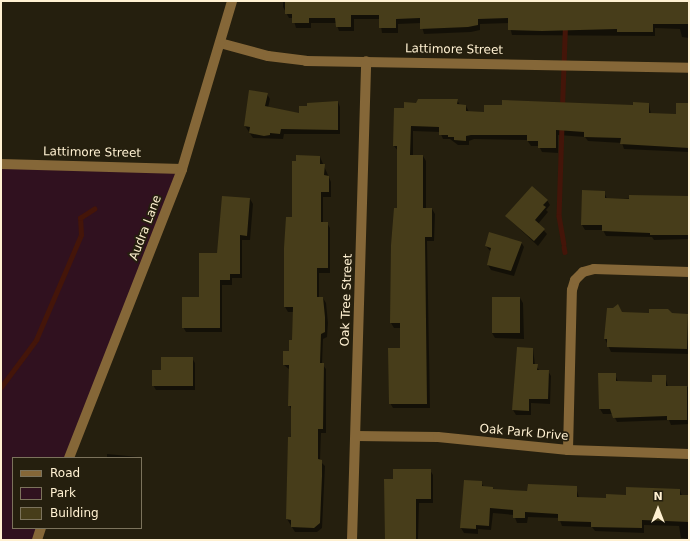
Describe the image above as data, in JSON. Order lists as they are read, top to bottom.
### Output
{
  "streets": {
    "street": [
      "Lattimore Street",
      "Audra Lane",
      "Oak Tree Street",
      "Oak Park Drive"
    ]
  },
  "crossings": [
    ["Lattimore Street", "Audra Lane"],
    ["Lattimore Street", "Oak Tree Street"],
    ["Oak Tree Street", "Oak Park Drive"]
  ],
  "legend": ["Road", "Park", "Building"],
  "north": "top"
}
